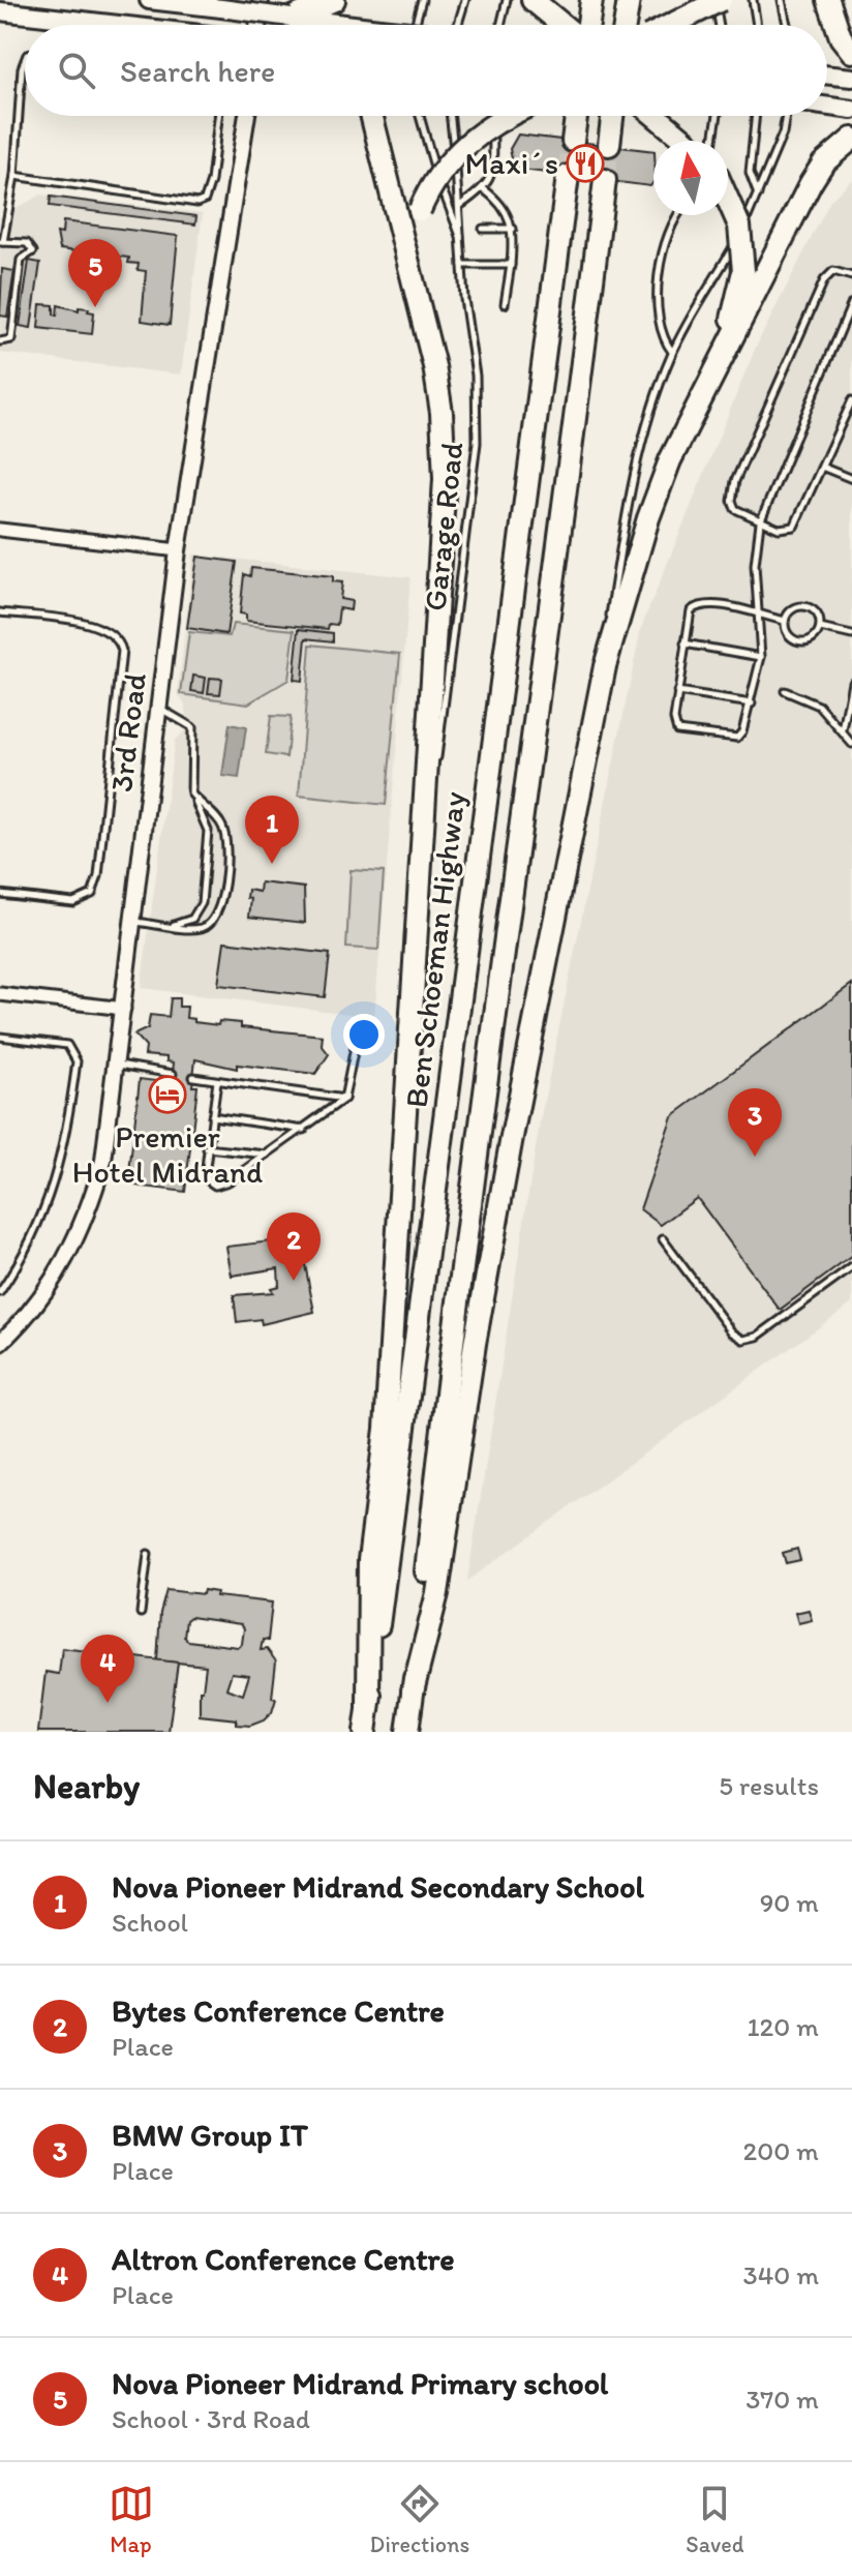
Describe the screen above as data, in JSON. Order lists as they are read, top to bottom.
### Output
{
  "streets": {
    "highway": ["Ben Schoeman Highway"],
    "street": ["3rd Road"],
    "lane": ["Garage Road"]
  },
  "places": {
    "restaurant": ["Maxi´s"],
    "hotel": ["Premier Hotel Midrand"]
  },
  "north": "top",
  "page": {
    "search": "Search here",
    "pins": [
      "5",
      "1",
      "3",
      "2",
      "4"
    ],
    "heading": ["Nearby", "5 results"],
    "list": [
      {
        "mark": "1",
        "name": "Nova Pioneer Midrand Secondary School",
        "note": "School",
        "value": "90 m"
      },
      {
        "mark": "2",
        "name": "Bytes Conference Centre",
        "note": "Place",
        "value": "120 m"
      },
      {
        "mark": "3",
        "name": "BMW Group IT",
        "note": "Place",
        "value": "200 m"
      },
      {
        "mark": "4",
        "name": "Altron Conference Centre",
        "note": "Place",
        "value": "340 m"
      },
      {
        "mark": "5",
        "name": "Nova Pioneer Midrand Primary school",
        "note": "School · 3rd Road",
        "value": "370 m"
      }
    ],
    "nav": ["Map", "Directions", "Saved"]
  }
}
